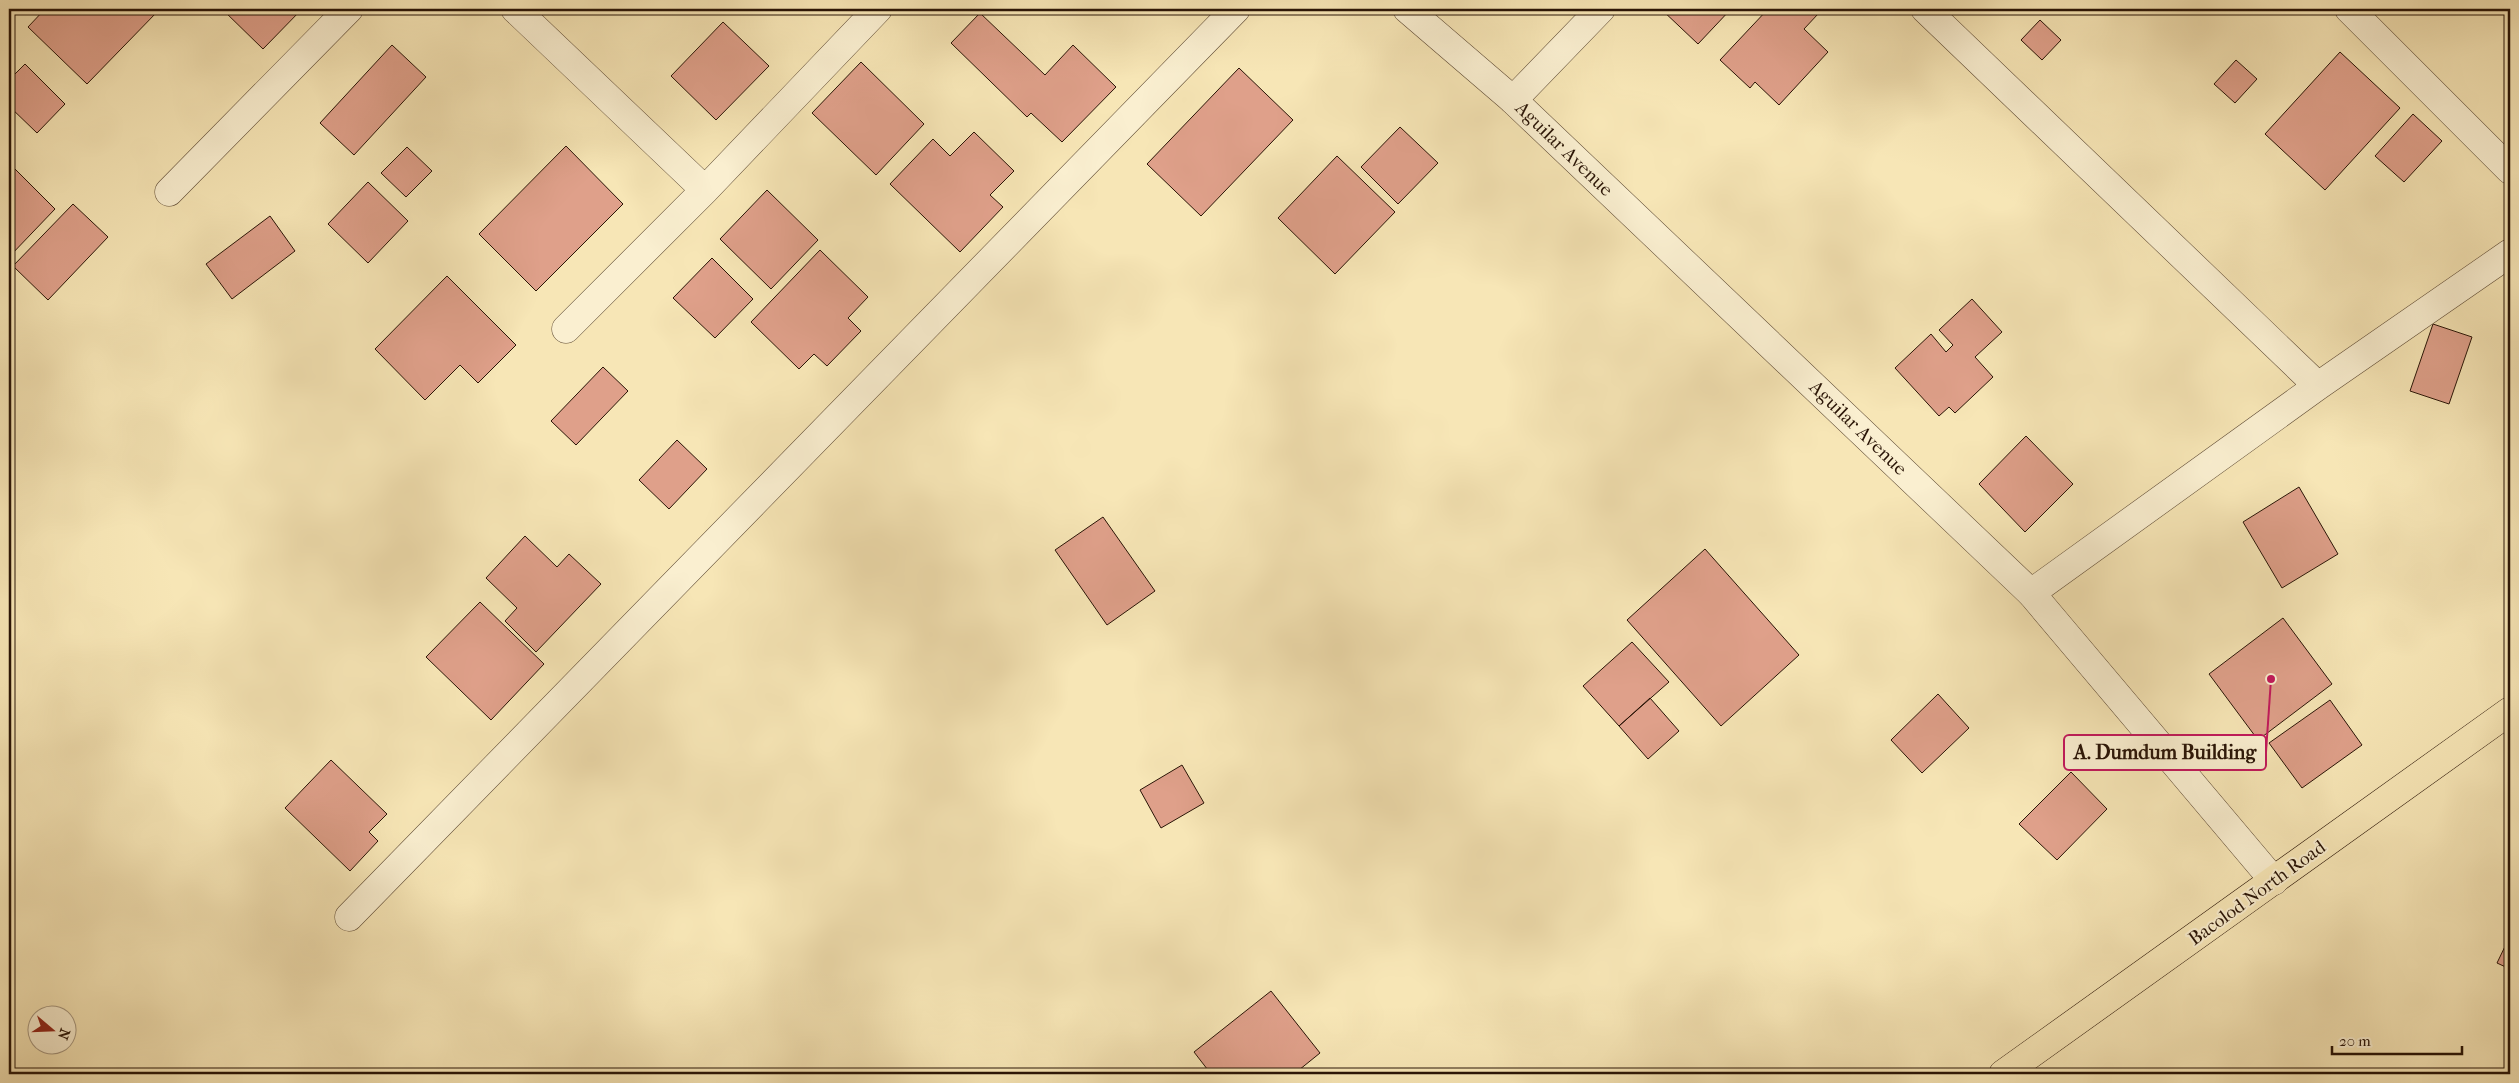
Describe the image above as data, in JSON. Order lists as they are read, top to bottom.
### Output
{
  "streets": {
    "highway": ["Bacolod North Road"],
    "street": ["Aguilar Avenue"]
  },
  "crossings": [
    ["Aguilar Avenue", "Bacolod North Road"]
  ],
  "places": ["A. Dumdum Building"],
  "scale_bar": "20 m",
  "north": "right"
}
